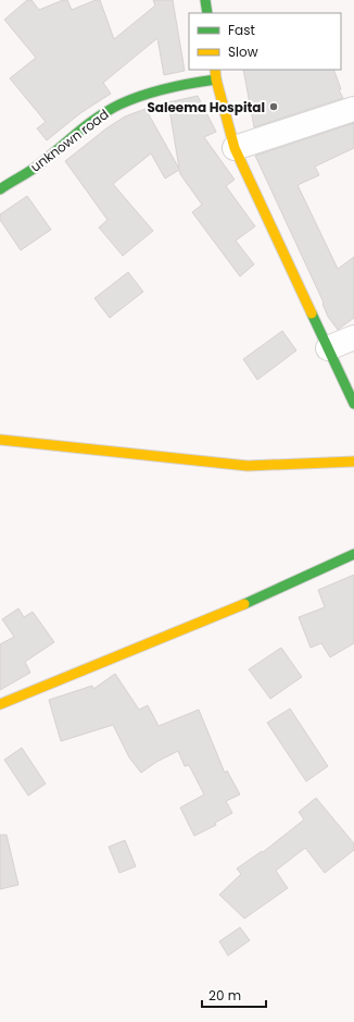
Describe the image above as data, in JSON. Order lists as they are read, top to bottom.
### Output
{
  "streets": {
    "street": ["unknown road"]
  },
  "places": ["Saleema Hospital"],
  "legend": ["Fast", "Slow"],
  "scale_bar": "20 m"
}
